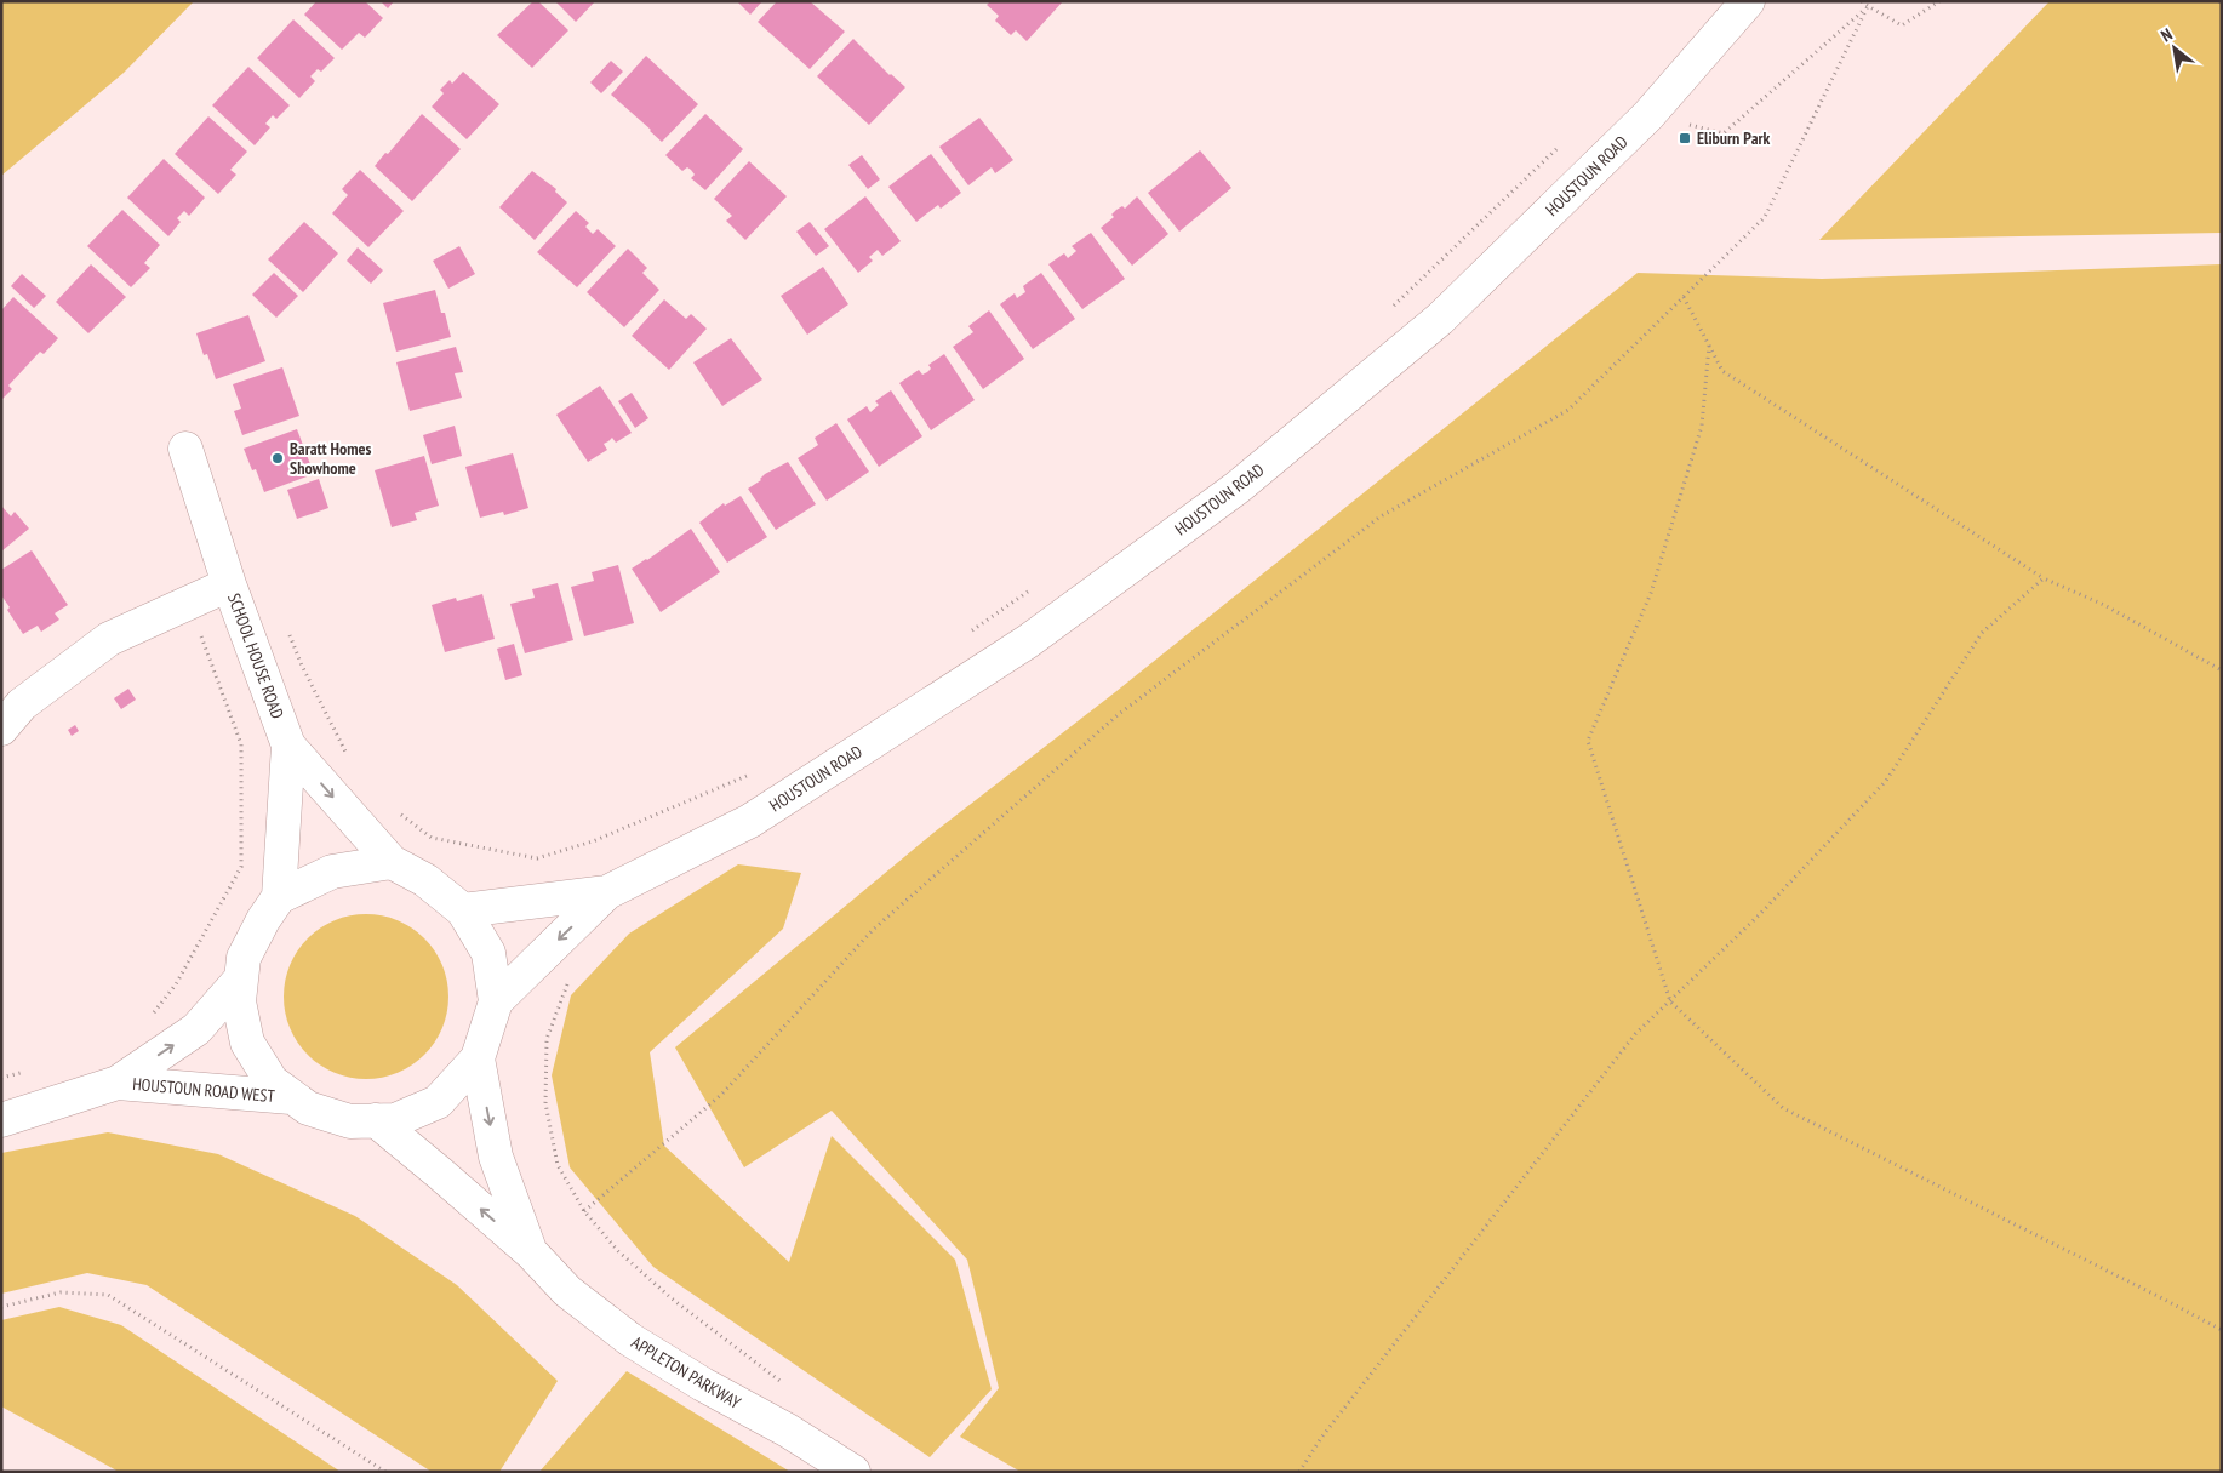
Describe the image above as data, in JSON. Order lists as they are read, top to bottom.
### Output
{
  "streets": {
    "street": [
      "HOUSTOUN ROAD",
      "SCHOOL HOUSE ROAD",
      "HOUSTOUN ROAD WEST",
      "APPLETON PARKWAY"
    ]
  },
  "one_way": ["HOUSTOUN ROAD WEST"],
  "places": {
    "transit": ["Eliburn Park"],
    "other": ["Baratt Homes Showhome"]
  },
  "north": "top left"
}
